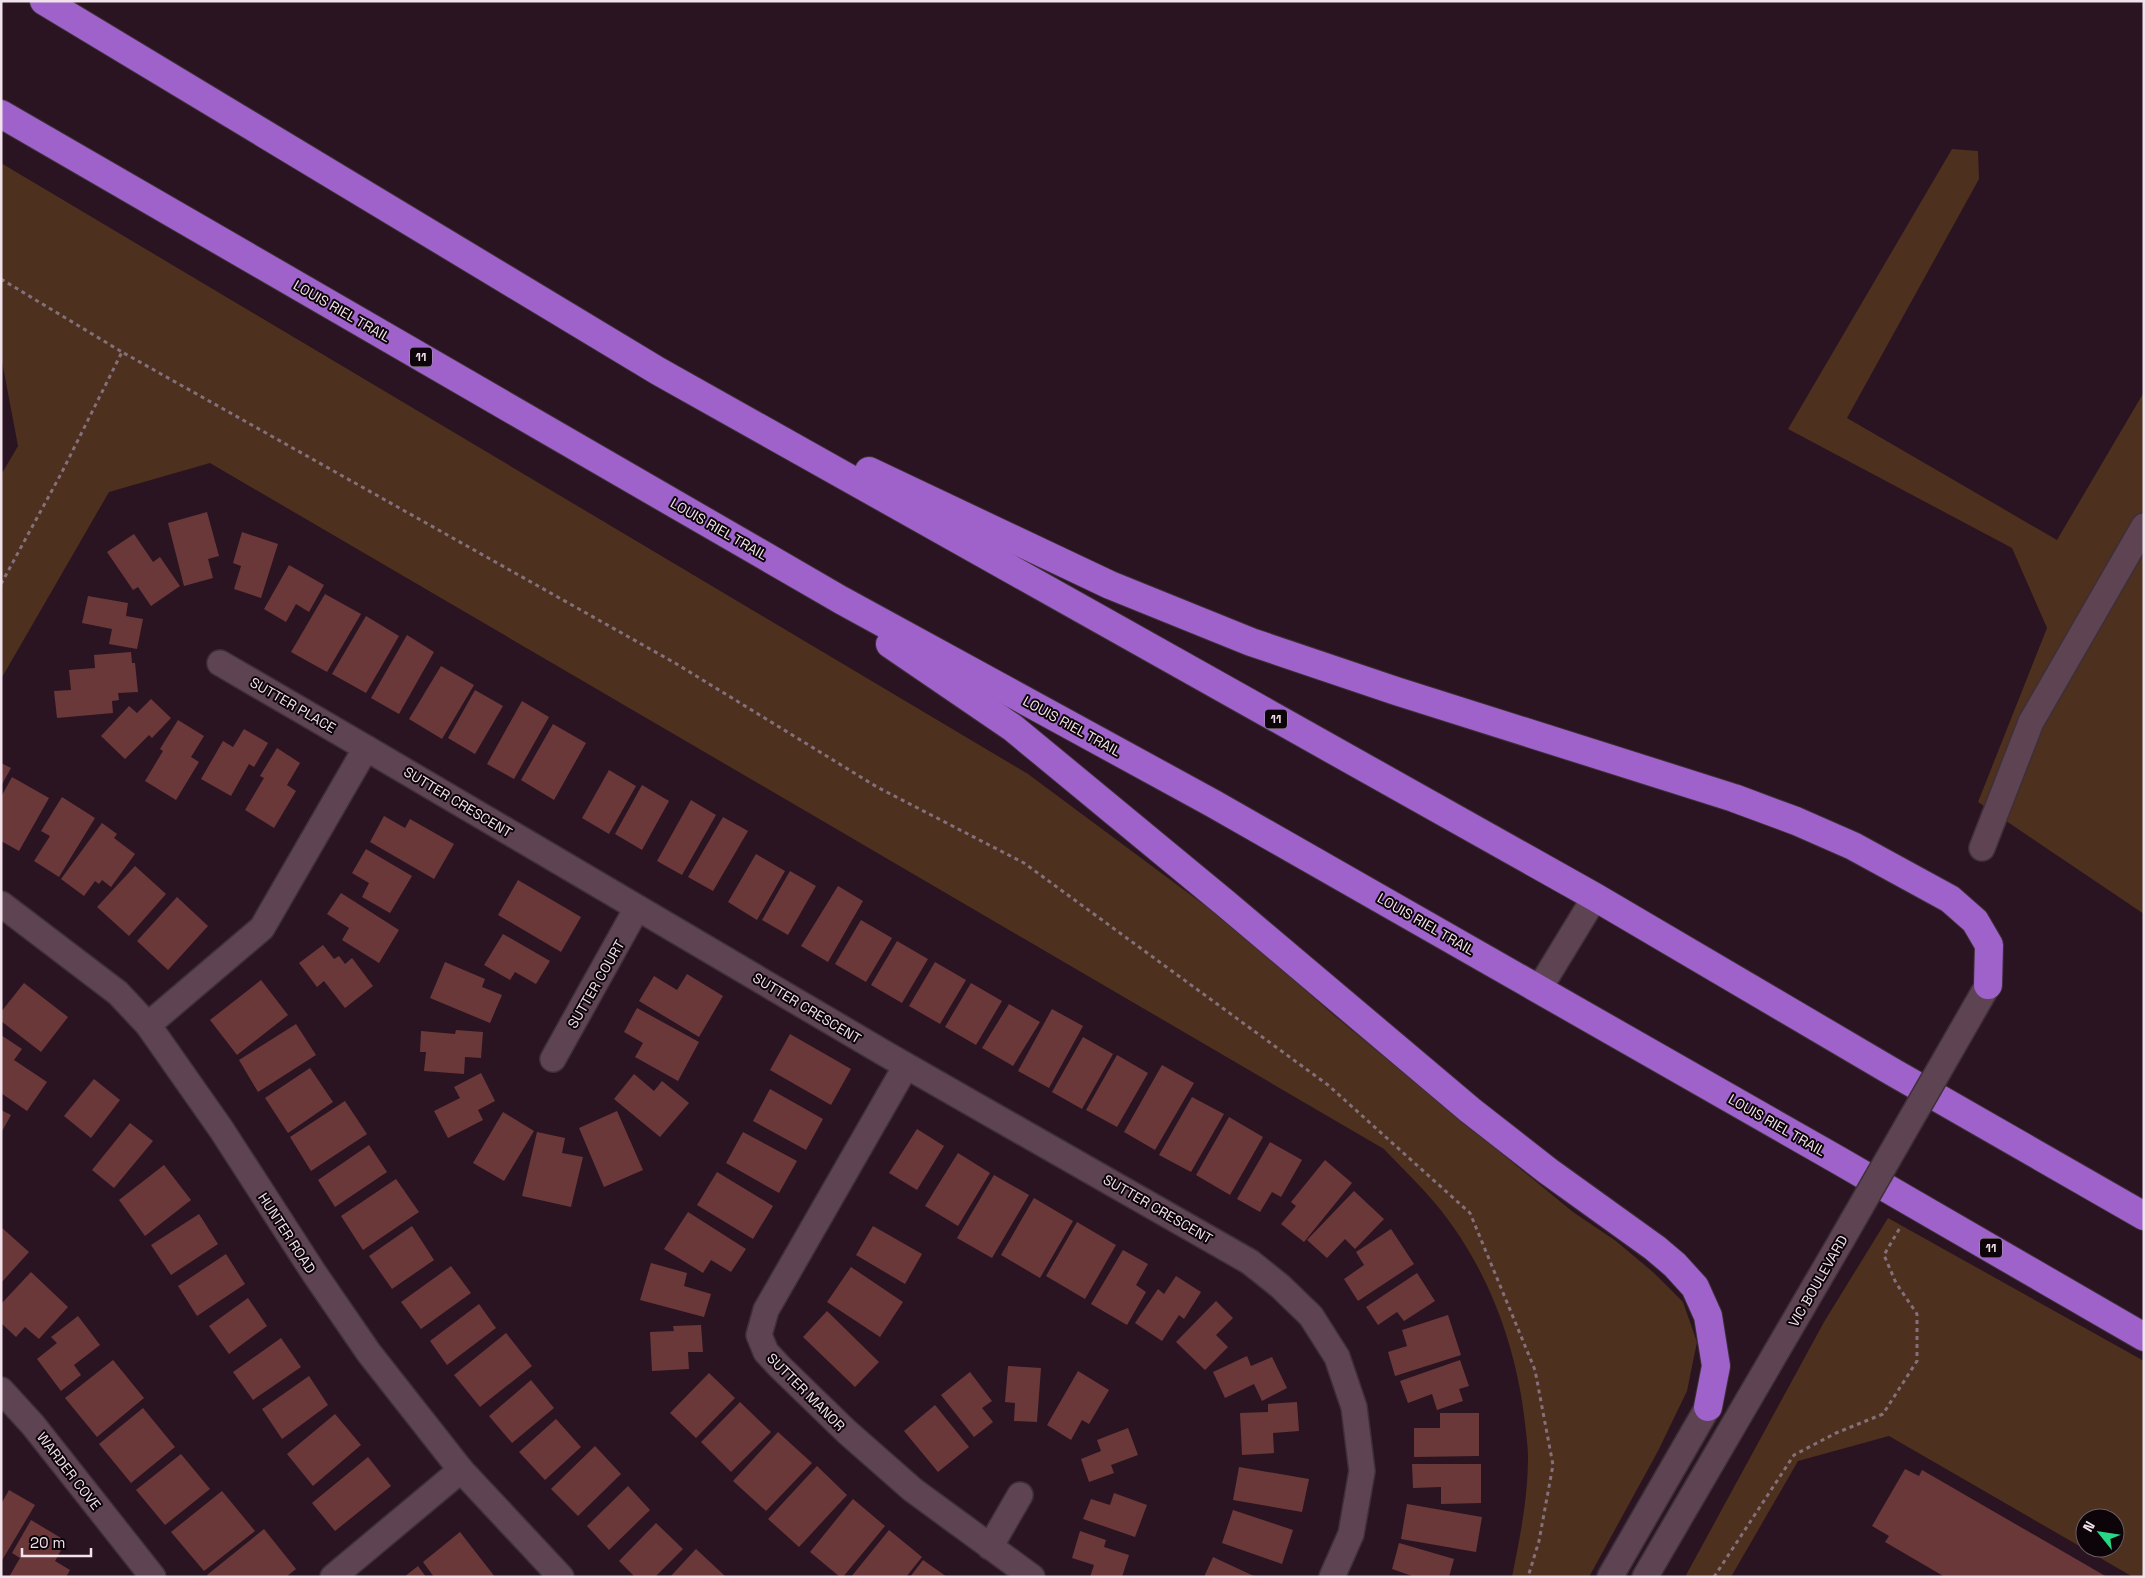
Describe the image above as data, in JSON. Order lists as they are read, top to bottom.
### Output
{
  "streets": {
    "highway": ["LOUIS RIEL TRAIL", "11"],
    "street": [
      "SUTTER PLACE",
      "SUTTER CRESCENT",
      "SUTTER COURT",
      "HUNTER ROAD",
      "VIC BOULEVARD",
      "SUTTER MANOR",
      "WARDER COVE"
    ]
  },
  "crossings": [
    ["SUTTER PLACE", "SUTTER CRESCENT"],
    ["SUTTER CRESCENT", "SUTTER COURT"],
    ["SUTTER CRESCENT", "SUTTER MANOR"]
  ],
  "scale_bar": "20 m",
  "north": "top left"
}
